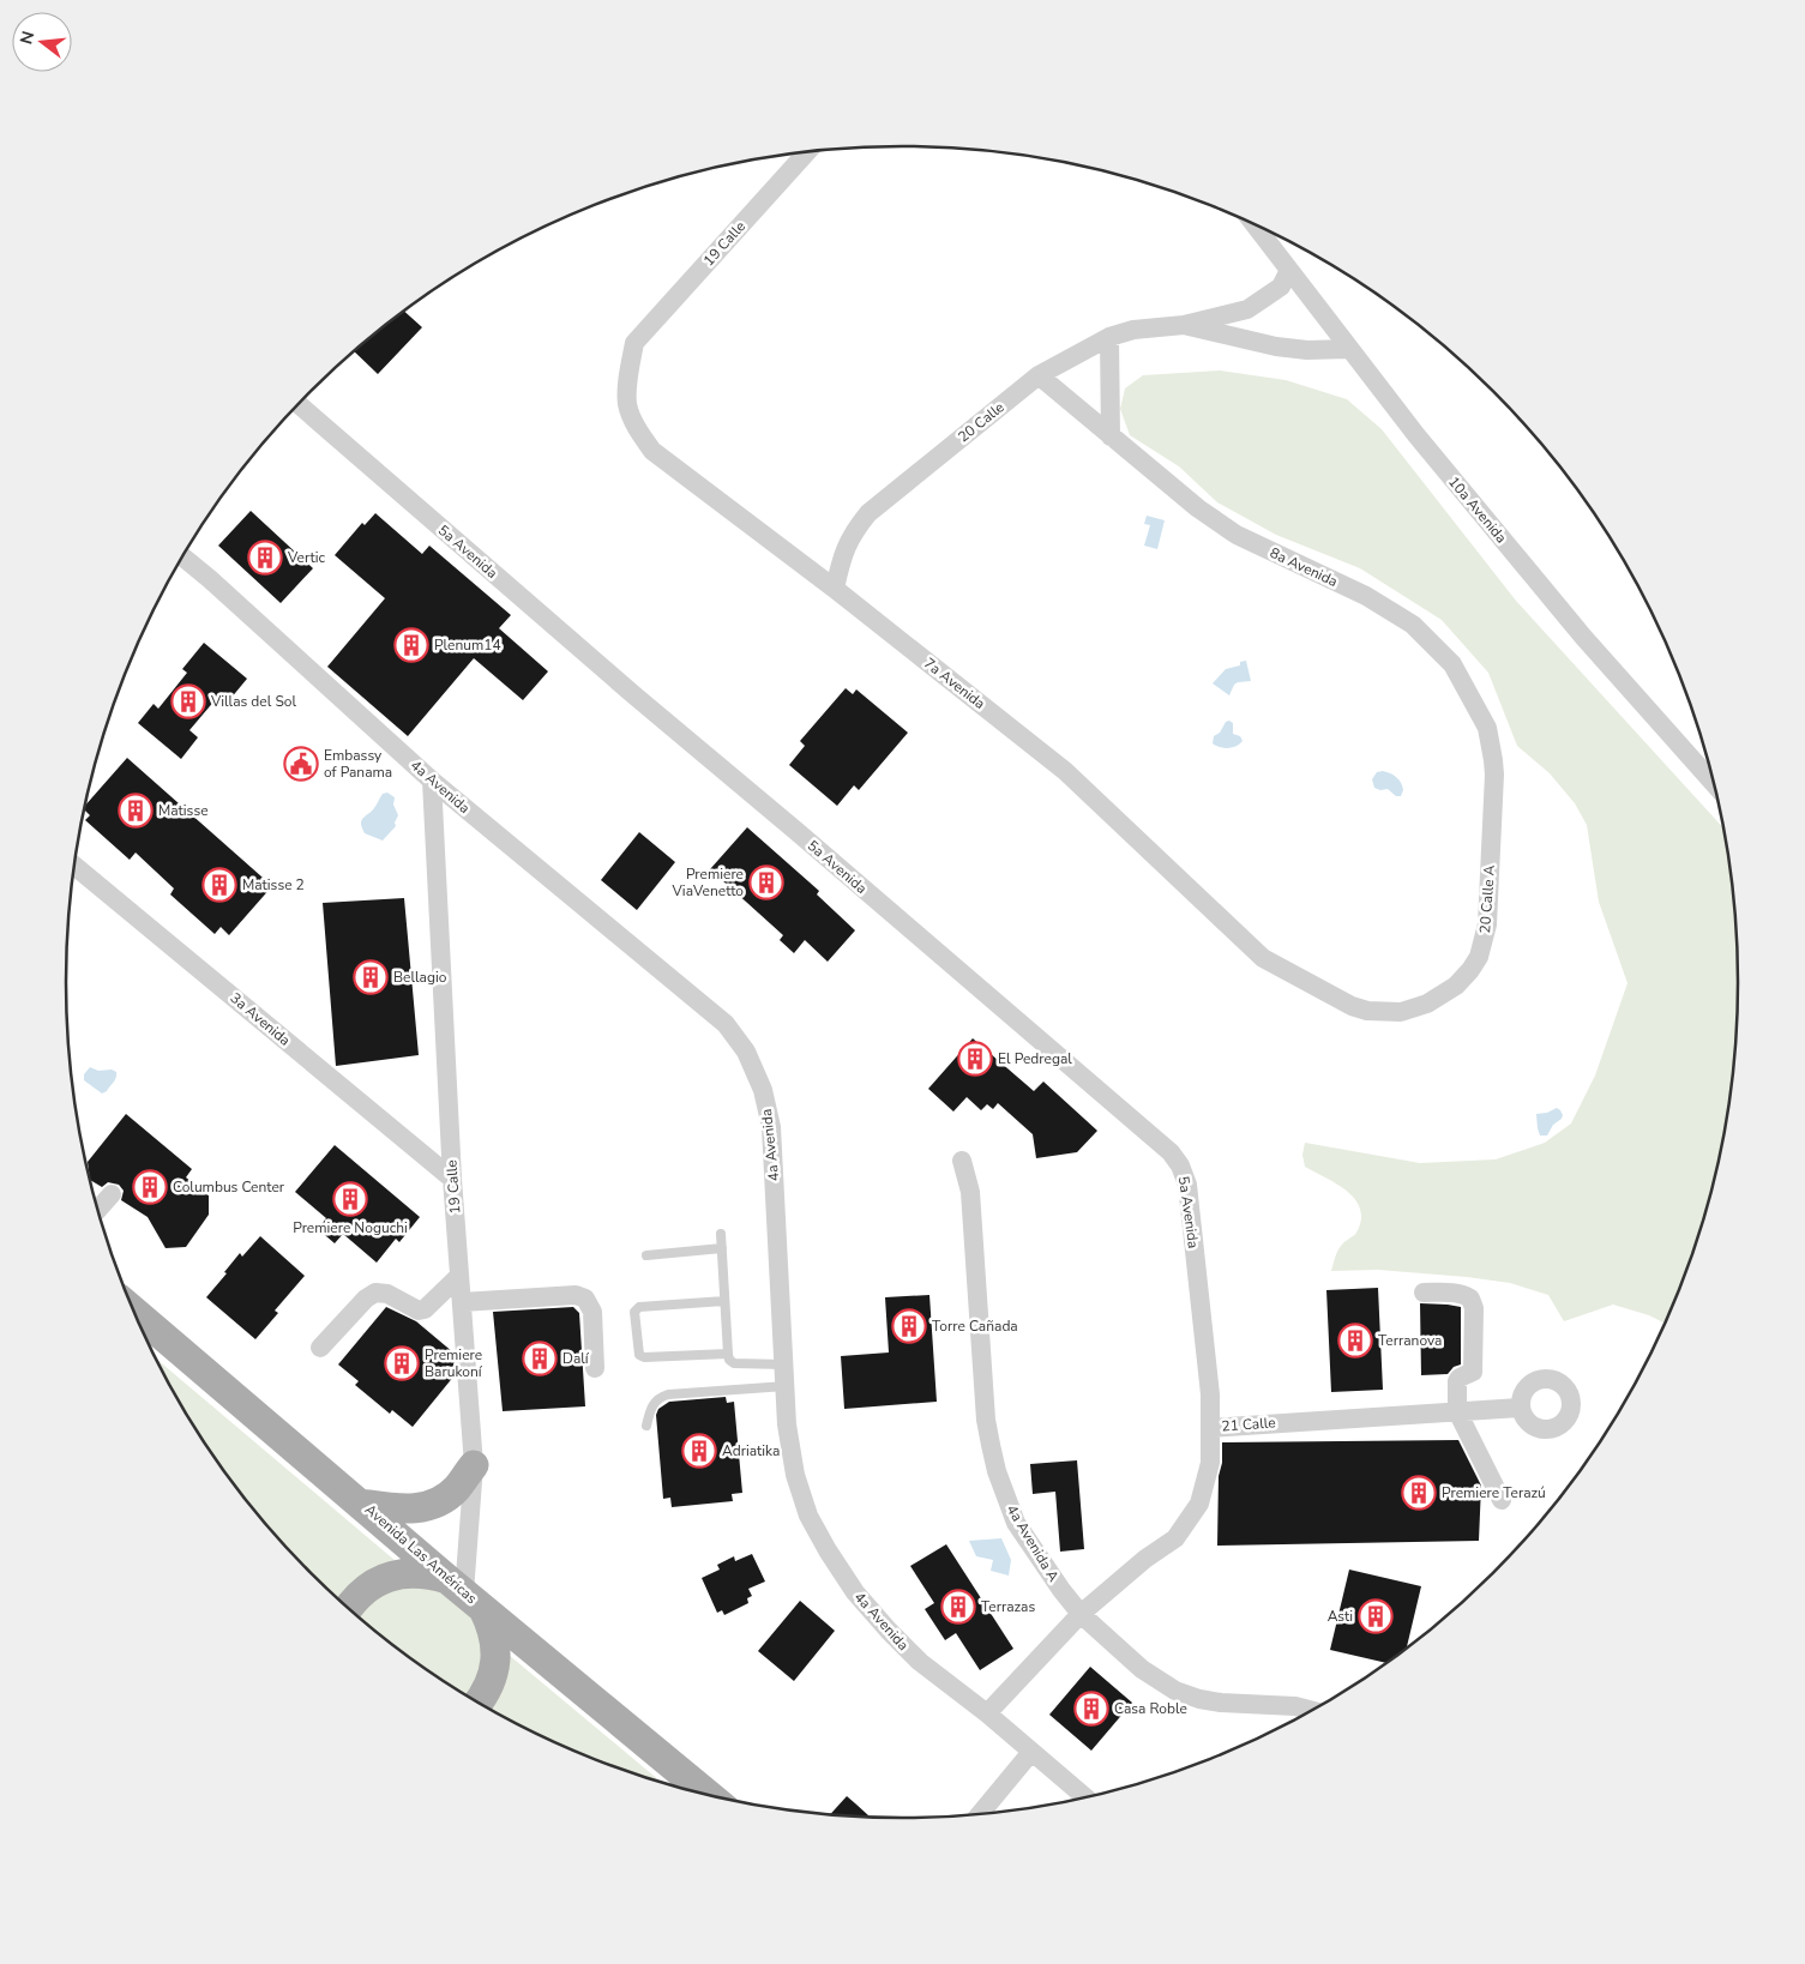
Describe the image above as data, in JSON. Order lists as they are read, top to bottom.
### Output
{
  "streets": {
    "main road": ["Avenida Las Américas"],
    "street": [
      "19 Calle",
      "20 Calle",
      "10a Avenida",
      "5a Avenida",
      "8a Avenida",
      "7a Avenida",
      "4a Avenida",
      "20 Calle A",
      "3a Avenida",
      "21 Calle",
      "4a Avenida A"
    ]
  },
  "crossings": [
    ["19 Calle", "7a Avenida"],
    ["19 Calle", "4a Avenida"],
    ["19 Calle", "3a Avenida"],
    ["19 Calle", "Avenida Las Américas"],
    ["20 Calle", "10a Avenida"],
    ["20 Calle", "8a Avenida"],
    ["20 Calle", "7a Avenida"],
    ["5a Avenida", "21 Calle"],
    ["8a Avenida", "20 Calle A"],
    ["7a Avenida", "20 Calle A"],
    ["4a Avenida", "21 Calle"],
    ["21 Calle", "4a Avenida A"]
  ],
  "places": {
    "building": [
      "Vertic",
      "Plenum14",
      "Villas del Sol",
      "Matisse",
      "Premiere ViaVenetto",
      "Matisse 2",
      "Bellagio",
      "El Pedregal",
      "Columbus Center",
      "Premiere Noguchi",
      "Torre Cañada",
      "Terranova",
      "Dalí",
      "Premiere Barukoní",
      "Adriatika",
      "Premiere Terazú",
      "Terrazas",
      "Asti",
      "Casa Roble"
    ],
    "public building": ["Embassy of Panama"]
  },
  "north": "left"
}
